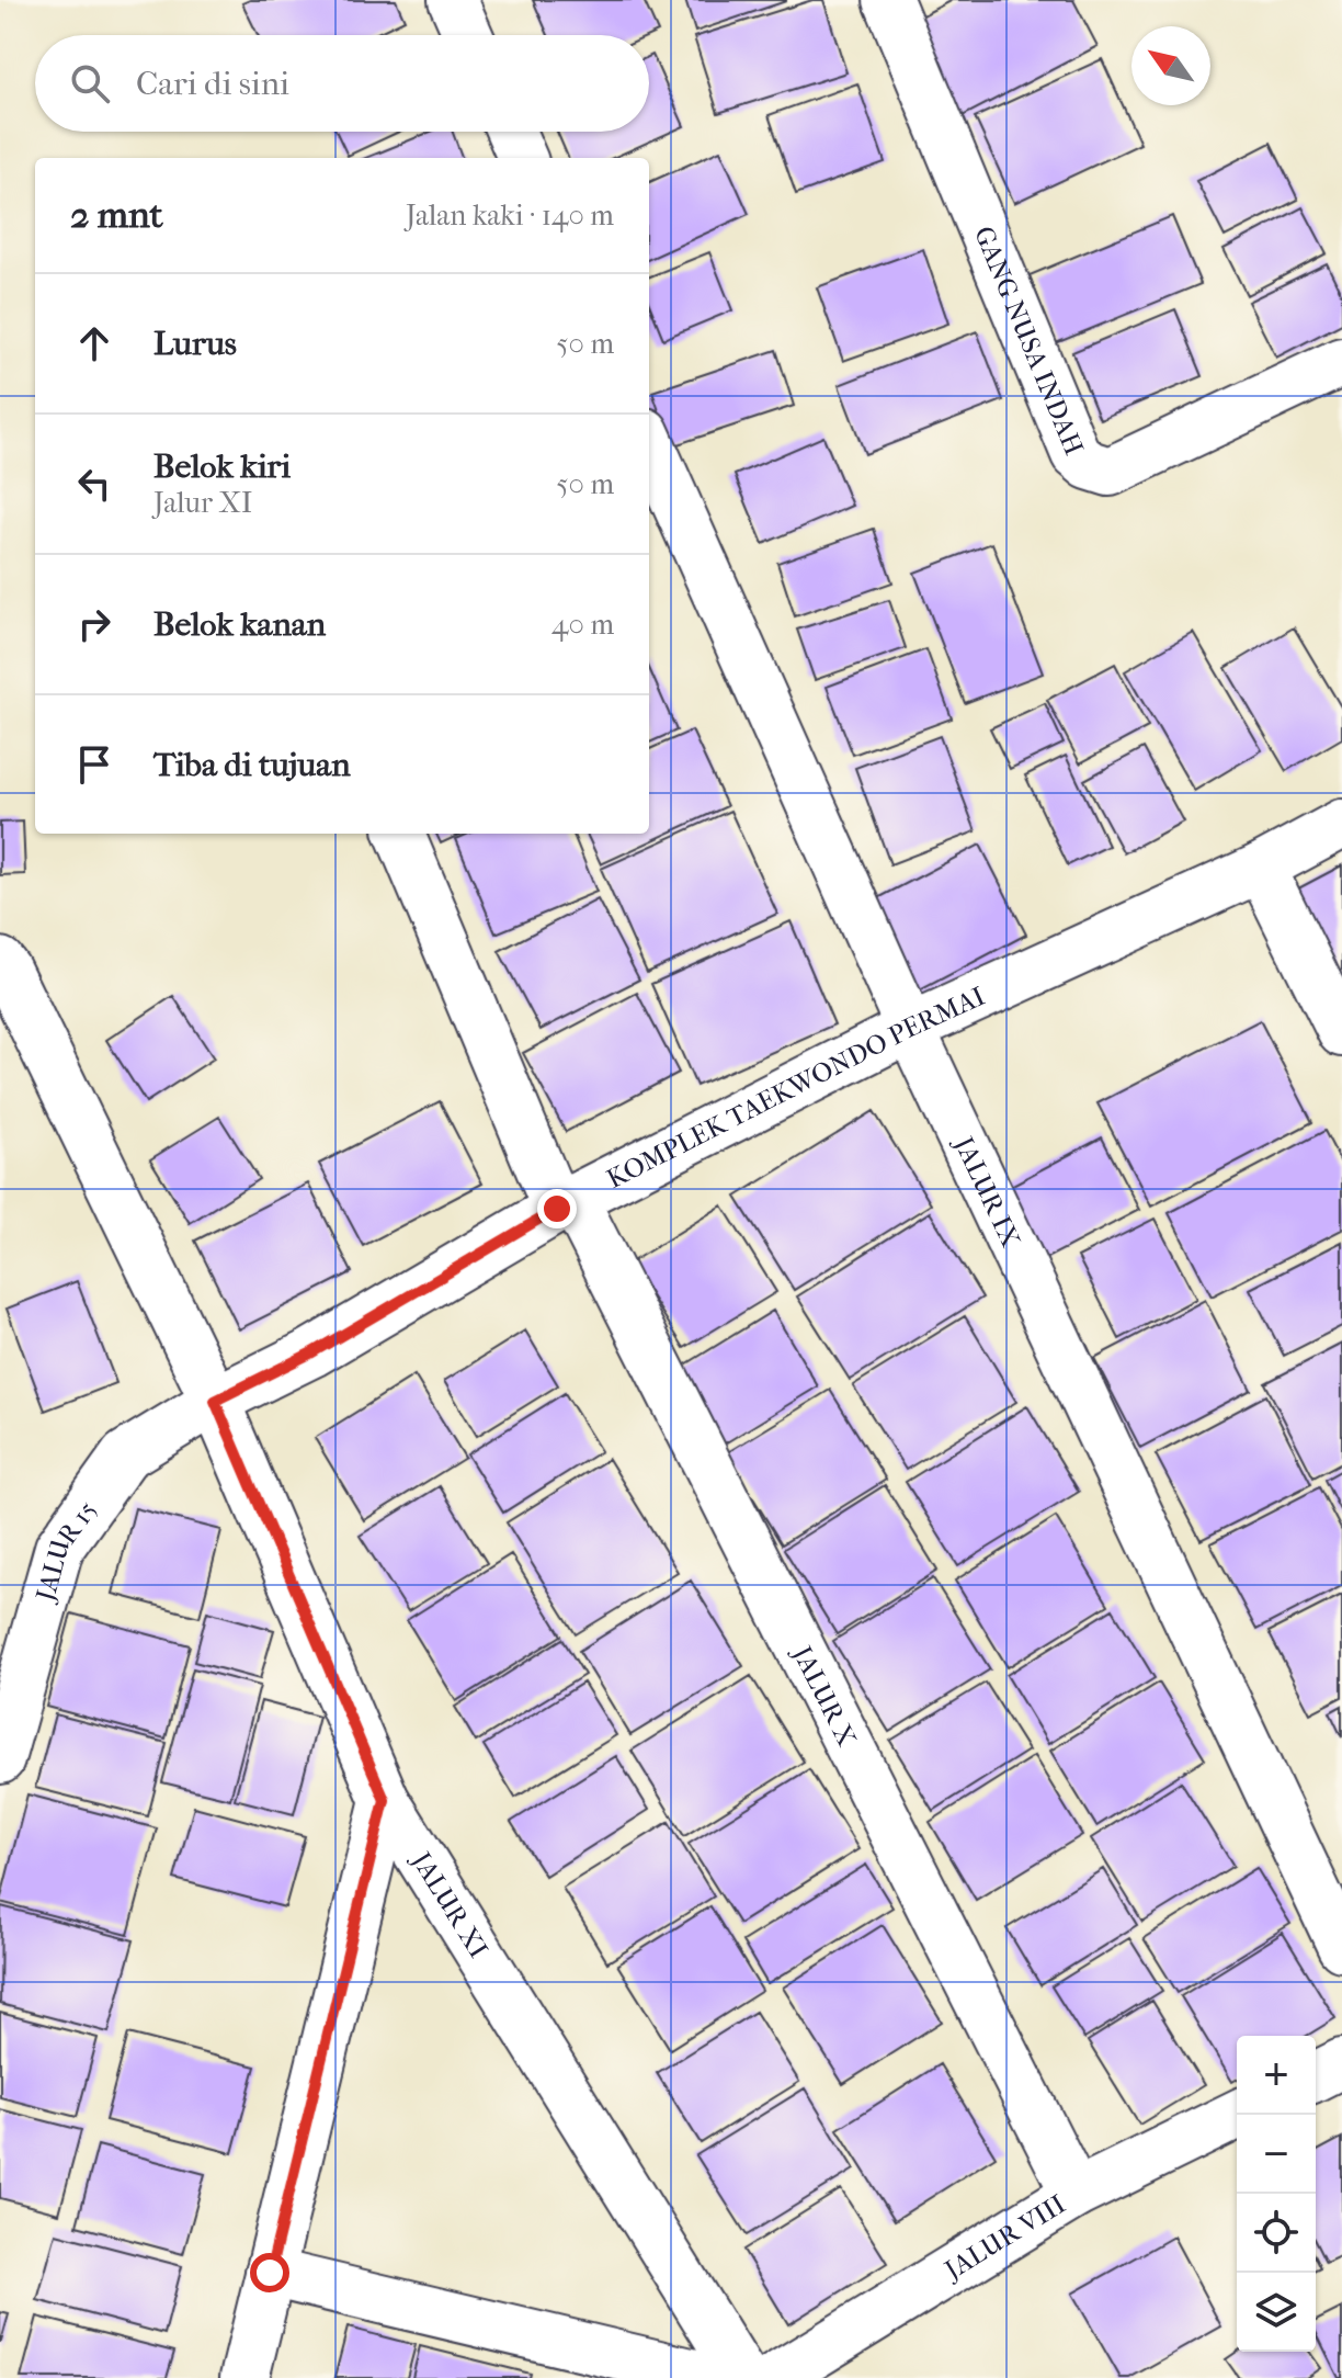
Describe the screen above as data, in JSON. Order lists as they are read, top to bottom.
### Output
{
  "streets": {
    "street": [
      "GANG NUSA INDAH",
      "KOMPLEK TAEKWONDO PERMAI",
      "JALUR IX",
      "JALUR 15",
      "JALUR X",
      "JALUR XI",
      "JALUR VIII"
    ]
  },
  "crossings": [
    ["KOMPLEK TAEKWONDO PERMAI", "JALUR IX"],
    ["KOMPLEK TAEKWONDO PERMAI", "JALUR 15"],
    ["KOMPLEK TAEKWONDO PERMAI", "JALUR X"],
    ["KOMPLEK TAEKWONDO PERMAI", "JALUR XI"],
    ["JALUR 15", "JALUR XI"],
    ["JALUR X", "JALUR VIII"]
  ],
  "north": "top left",
  "page": {
    "search": "Cari di sini",
    "heading": ["2 mnt", "Jalan kaki · 140 m"],
    "list": [
      ["Lurus", "50 m"],
      ["Belok kiri", "Jalur XI", "50 m"],
      ["Belok kanan", "40 m"],
      "Tiba di tujuan"
    ],
    "map_buttons": ["+", "−"]
  }
}
